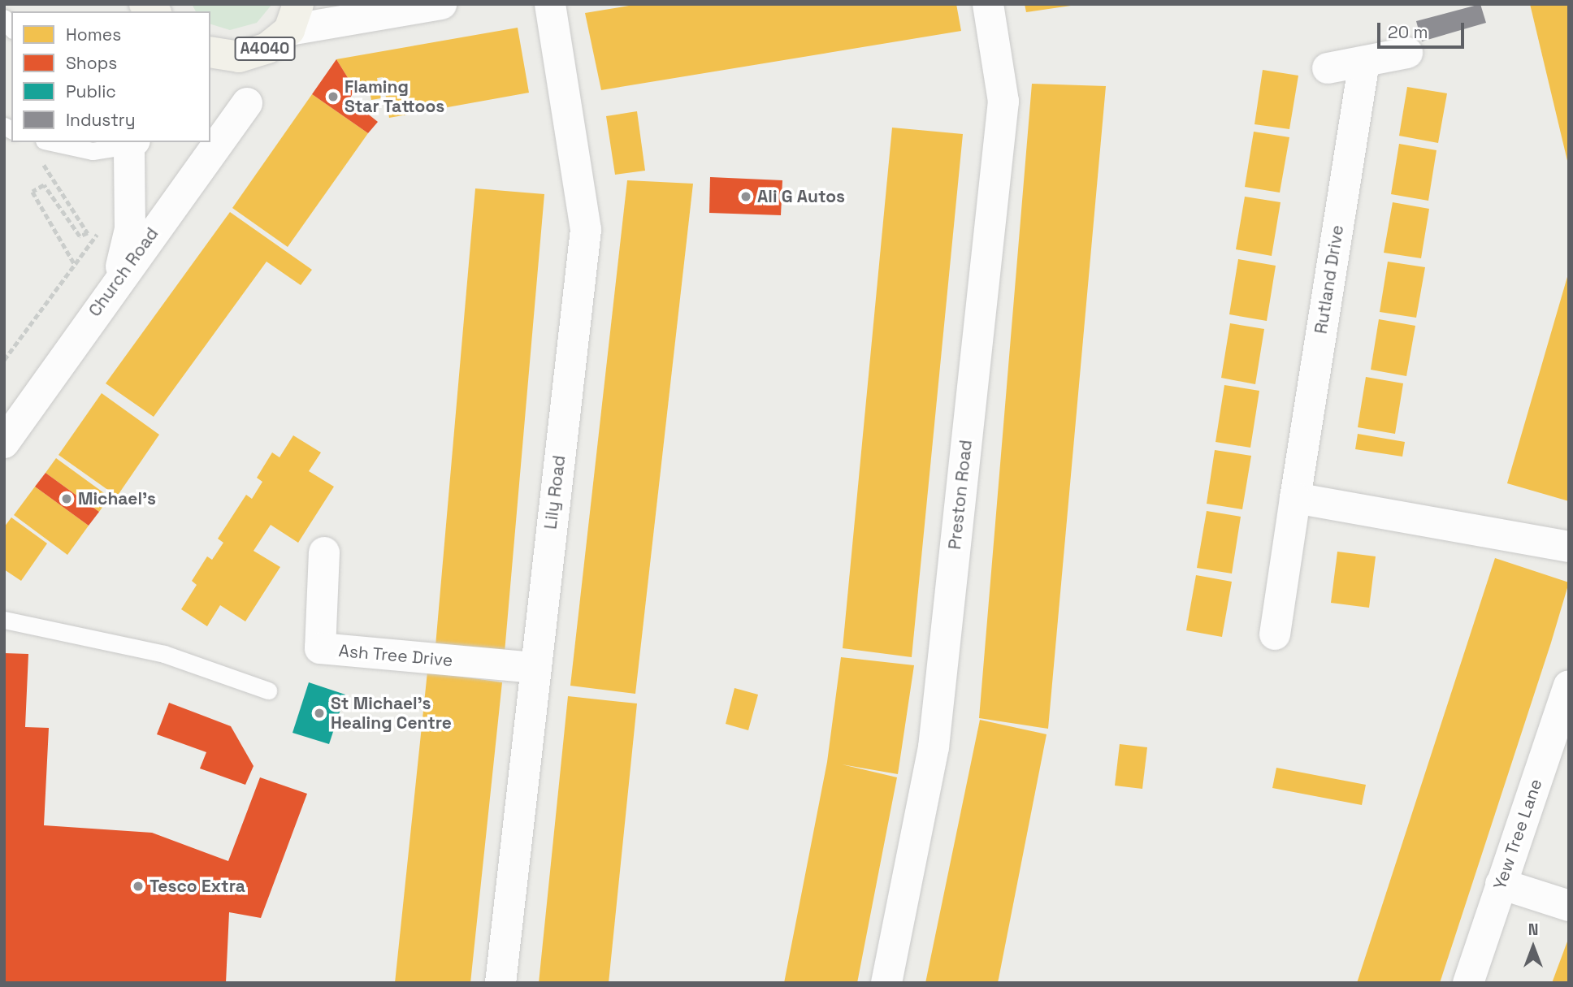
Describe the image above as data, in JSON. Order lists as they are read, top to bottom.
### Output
{
  "streets": {
    "main road": ["A4040"],
    "street": [
      "Church Road",
      "Rutland Drive",
      "Lily Road",
      "Preston Road",
      "Ash Tree Drive",
      "Yew Tree Lane"
    ]
  },
  "crossings": [
    ["Lily Road", "Ash Tree Drive"]
  ],
  "places": [
    "Flaming Star Tattoos",
    "Ali G Autos",
    "Michael's",
    "St Michael's Healing Centre",
    "Tesco Extra"
  ],
  "legend": [
    "Homes",
    "Shops",
    "Public",
    "Industry"
  ],
  "scale_bar": "20 m",
  "north": "top"
}
